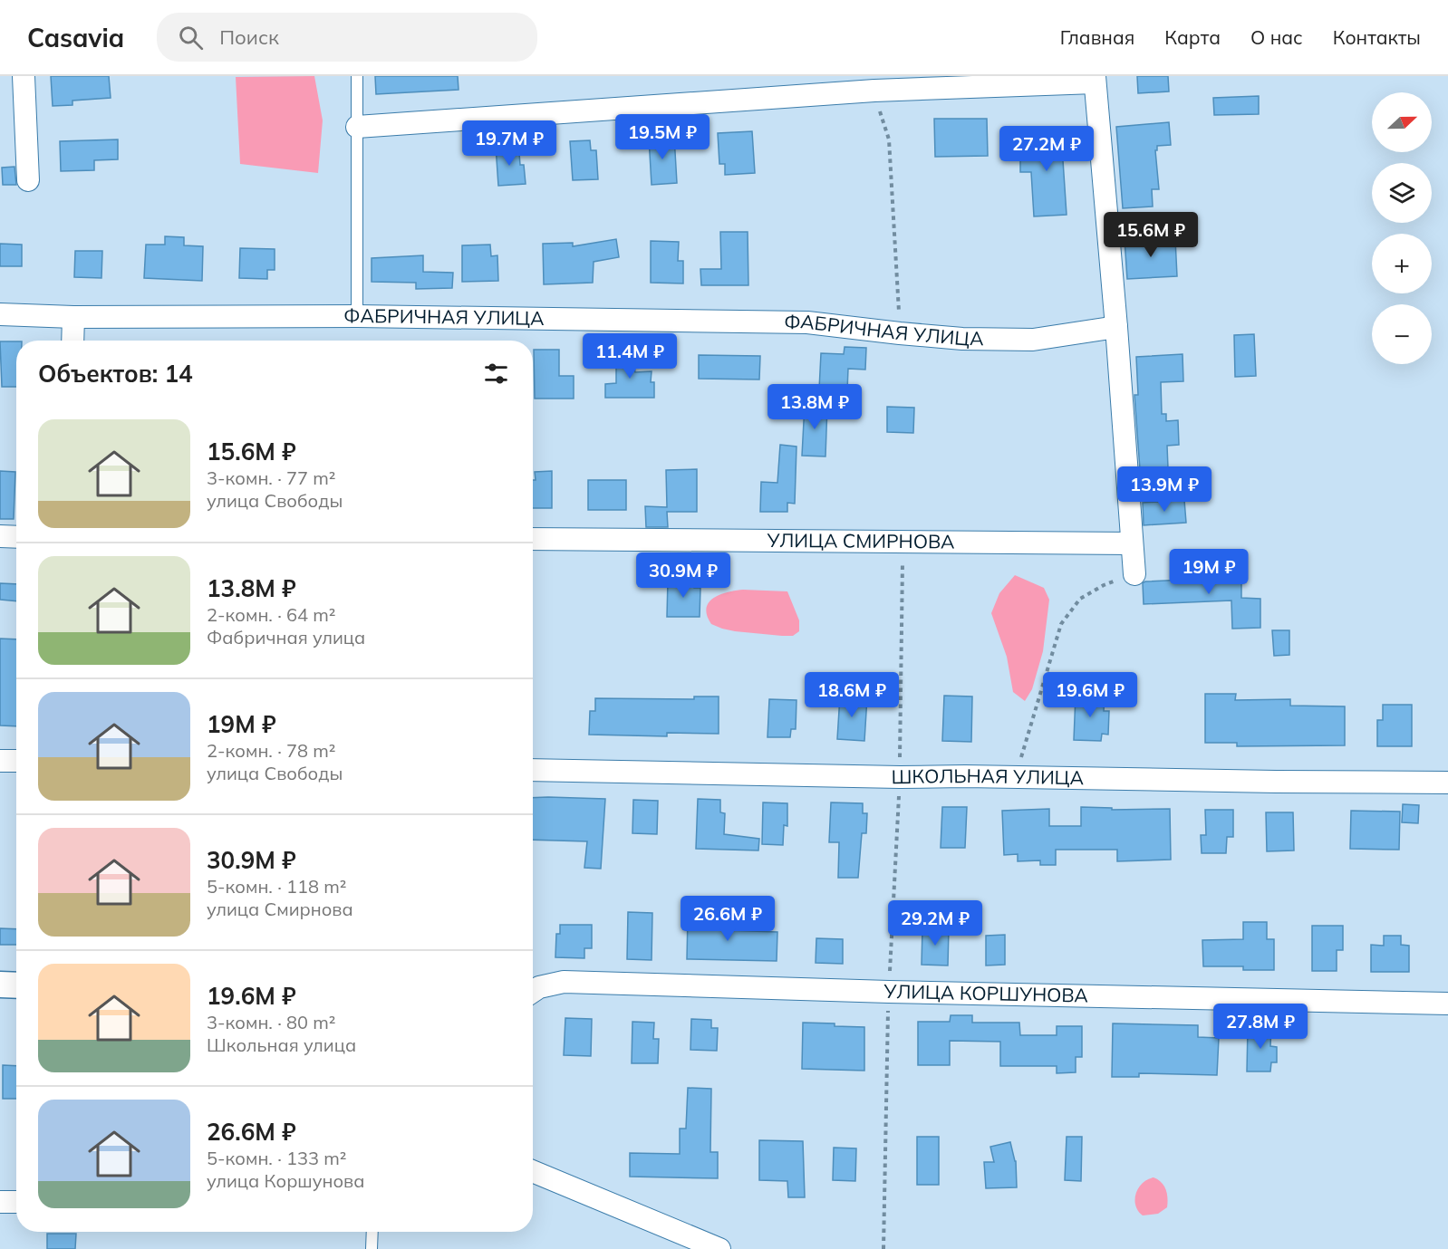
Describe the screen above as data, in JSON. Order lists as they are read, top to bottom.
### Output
{
  "streets": {
    "street": [
      "ФАБРИЧНАЯ УЛИЦА",
      "УЛИЦА СМИРНОВА",
      "ШКОЛЬНАЯ УЛИЦА",
      "УЛИЦА КОРШУНОВА"
    ]
  },
  "north": "right",
  "page": {
    "header": "Casavia",
    "search": "Поиск",
    "nav": [
      "Главная",
      "Карта",
      "О нас",
      "Контакты"
    ],
    "map_buttons": ["+", "−"],
    "price": [
      "19.5M ₽",
      "19.7M ₽",
      "27.2M ₽",
      "15.6M ₽",
      "11.4M ₽",
      "13.8M ₽",
      "13.9M ₽",
      "19M ₽",
      "30.9M ₽",
      "18.6M ₽",
      "19.6M ₽",
      "26.6M ₽",
      "29.2M ₽",
      "27.8M ₽"
    ],
    "heading": "Объектов: 14",
    "list": [
      {
        "name": "15.6M ₽",
        "note": "3-комн. · 77 m² · улица Свободы"
      },
      {
        "name": "13.8M ₽",
        "note": "2-комн. · 64 m² · Фабричная улица"
      },
      {
        "name": "19M ₽",
        "note": "2-комн. · 78 m² · улица Свободы"
      },
      {
        "name": "30.9M ₽",
        "note": "5-комн. · 118 m² · улица Смирнова"
      },
      {
        "name": "19.6M ₽",
        "note": "3-комн. · 80 m² · Школьная улица"
      },
      {
        "name": "26.6M ₽",
        "note": "5-комн. · 133 m² · улица Коршунова"
      }
    ]
  }
}
